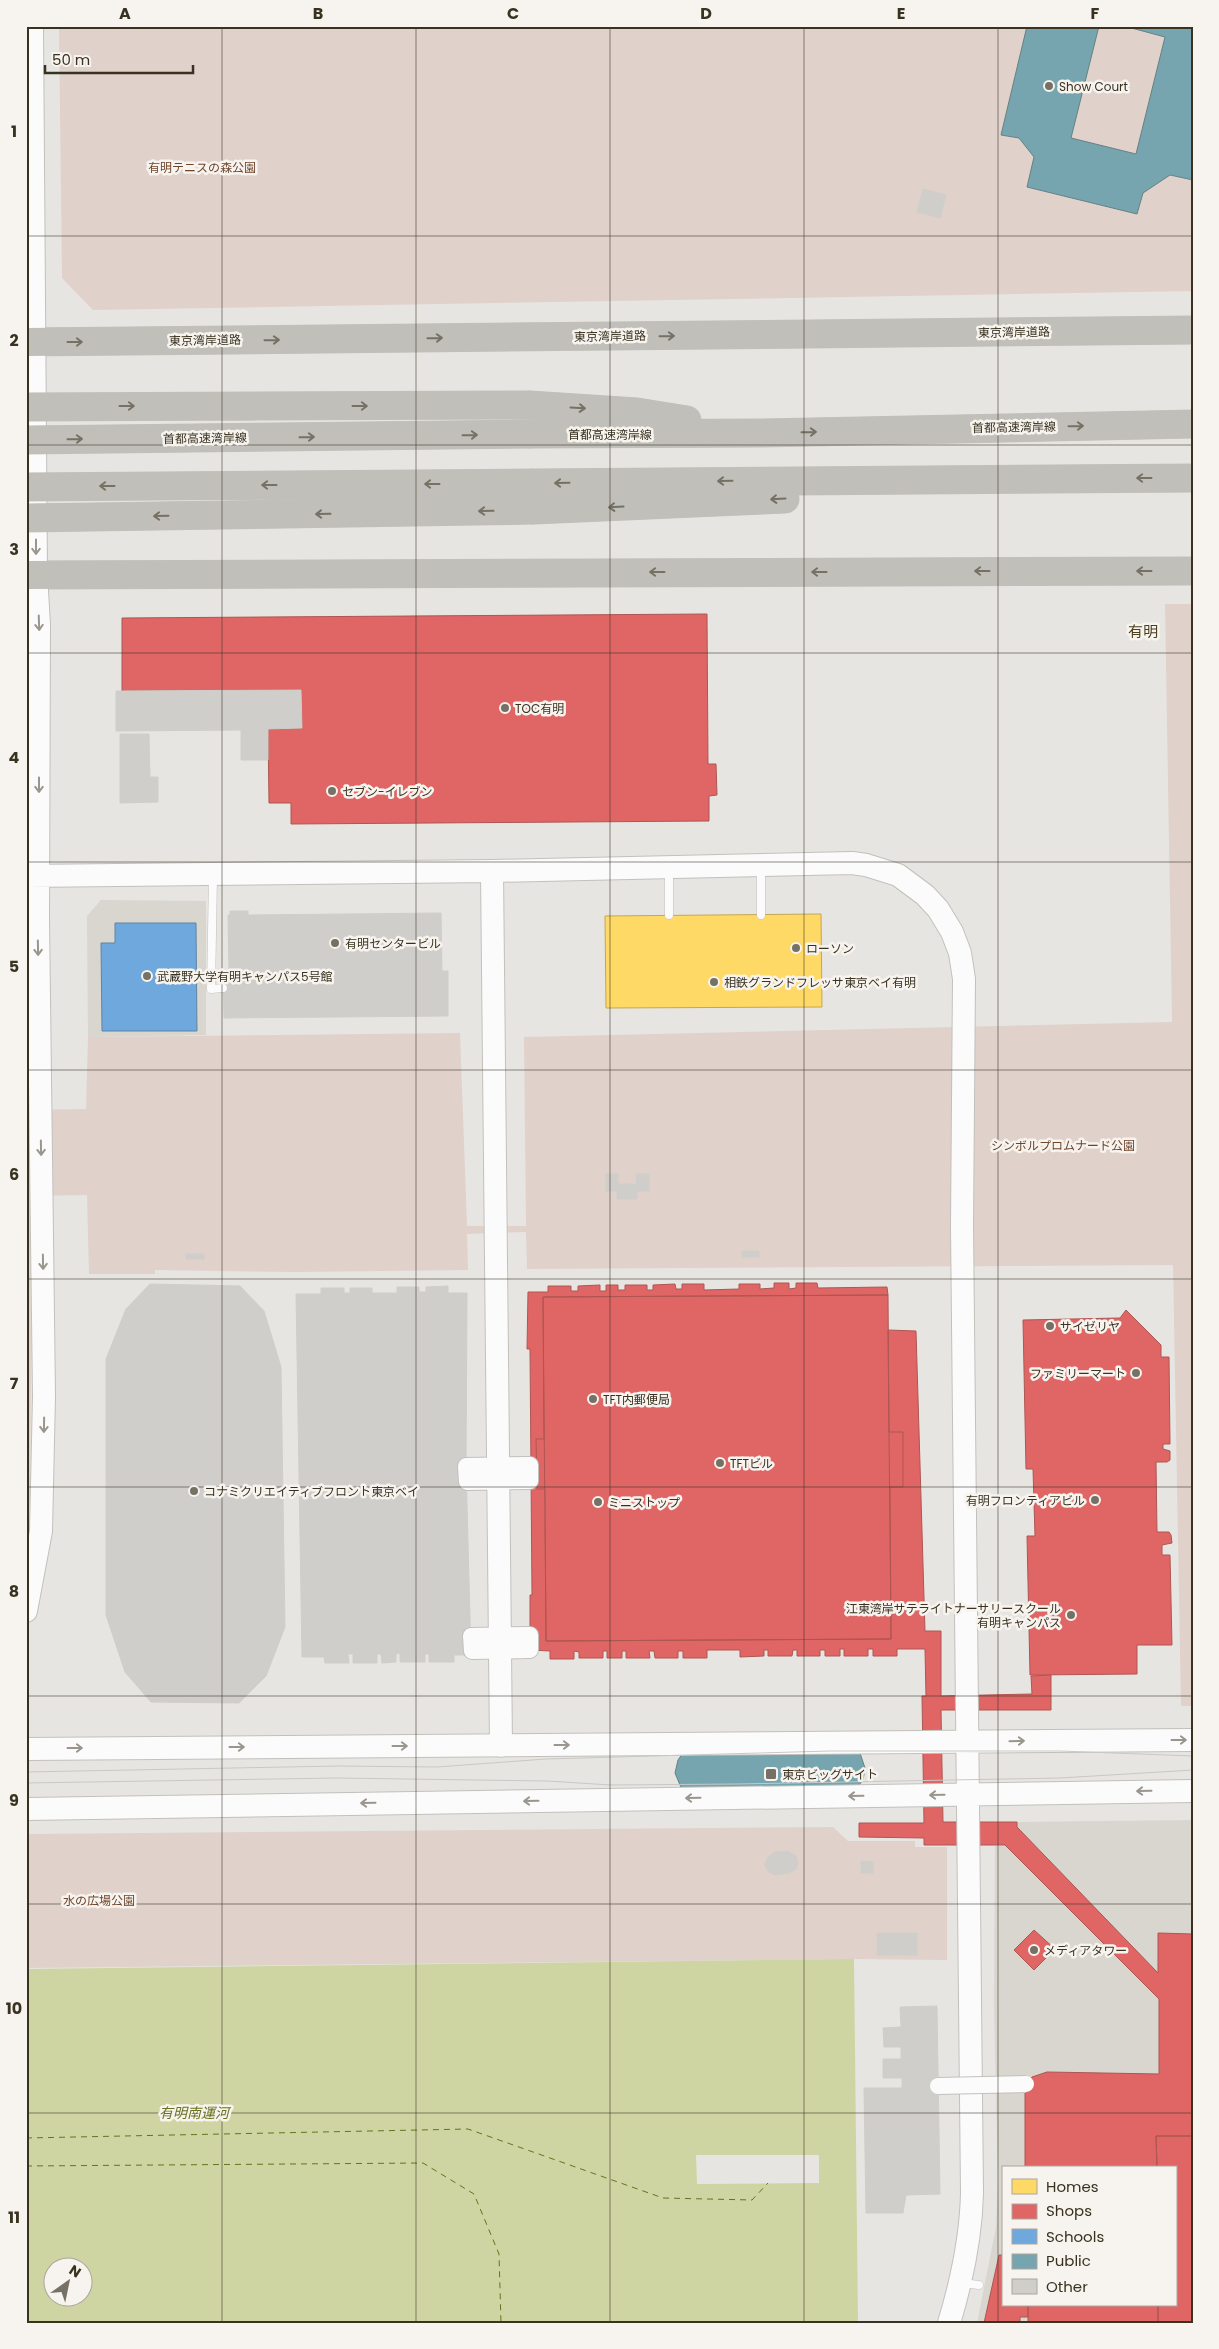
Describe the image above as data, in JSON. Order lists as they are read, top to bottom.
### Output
{
  "streets": {
    "highway": ["東京湾岸道路", "首都高速湾岸線"]
  },
  "districts": ["有明"],
  "water": ["有明南運河"],
  "parks": ["有明テニスの森公園", "シンボルプロムナード公園", "水の広場公園"],
  "places": {
    "other": [
      "Show Court",
      "TOC有明",
      "セブン-イレブン",
      "有明センタービル",
      "ローソン",
      "武蔵野大学有明キャンパス5号館",
      "相鉄グランドフレッサ東京ベイ有明",
      "サイゼリヤ",
      "ファミリーマート",
      "TFT内郵便局",
      "TFTビル",
      "コナミクリエイティブフロント東京ベイ",
      "有明フロンティアビル",
      "ミニストップ",
      "江東湾岸サテライトナーサリースクール 有明キャンパス",
      "メディアタワー"
    ],
    "transit": ["東京ビッグサイト"]
  },
  "legend": [
    "Homes",
    "Shops",
    "Schools",
    "Public",
    "Other"
  ],
  "scale_bar": "50 m",
  "north": "top right",
  "grid": {
    "columns": [
      "A",
      "B",
      "C",
      "D",
      "E",
      "F"
    ],
    "rows": [
      "1",
      "2",
      "3",
      "4",
      "5",
      "6",
      "7",
      "8",
      "9",
      "10",
      "11"
    ]
  }
}
